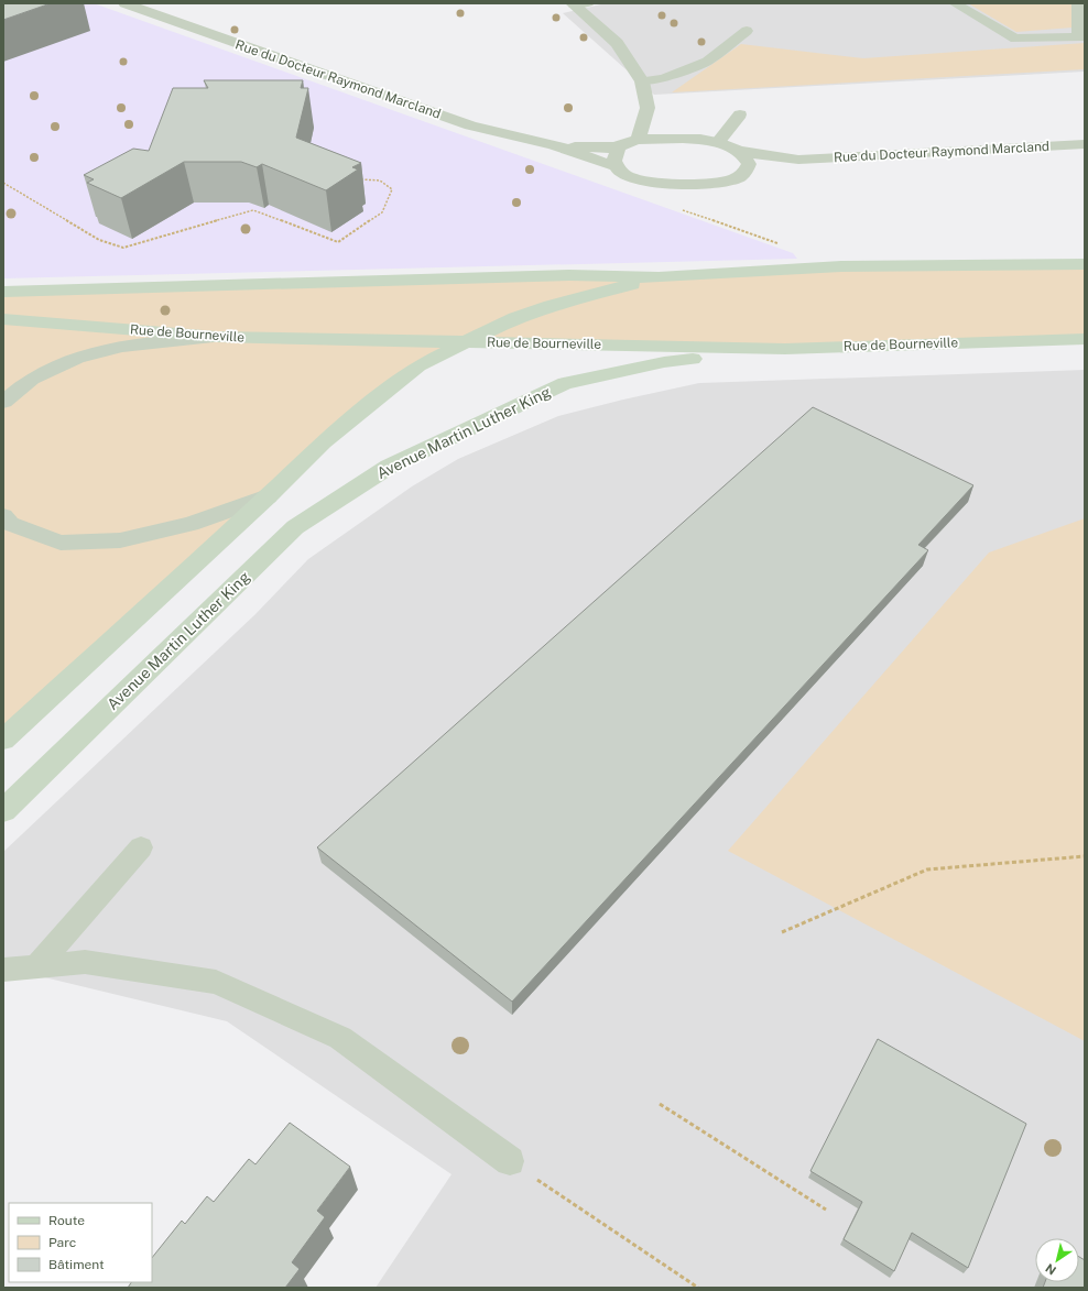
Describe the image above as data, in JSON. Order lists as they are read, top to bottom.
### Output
{
  "streets": {
    "main road": ["Rue de Bourneville", "Avenue Martin Luther King"],
    "street": ["Rue du Docteur Raymond Marcland"]
  },
  "crossings": [
    ["Rue de Bourneville", "Avenue Martin Luther King"]
  ],
  "legend": ["Route", "Parc", "Bâtiment"],
  "north": "bottom left"
}
